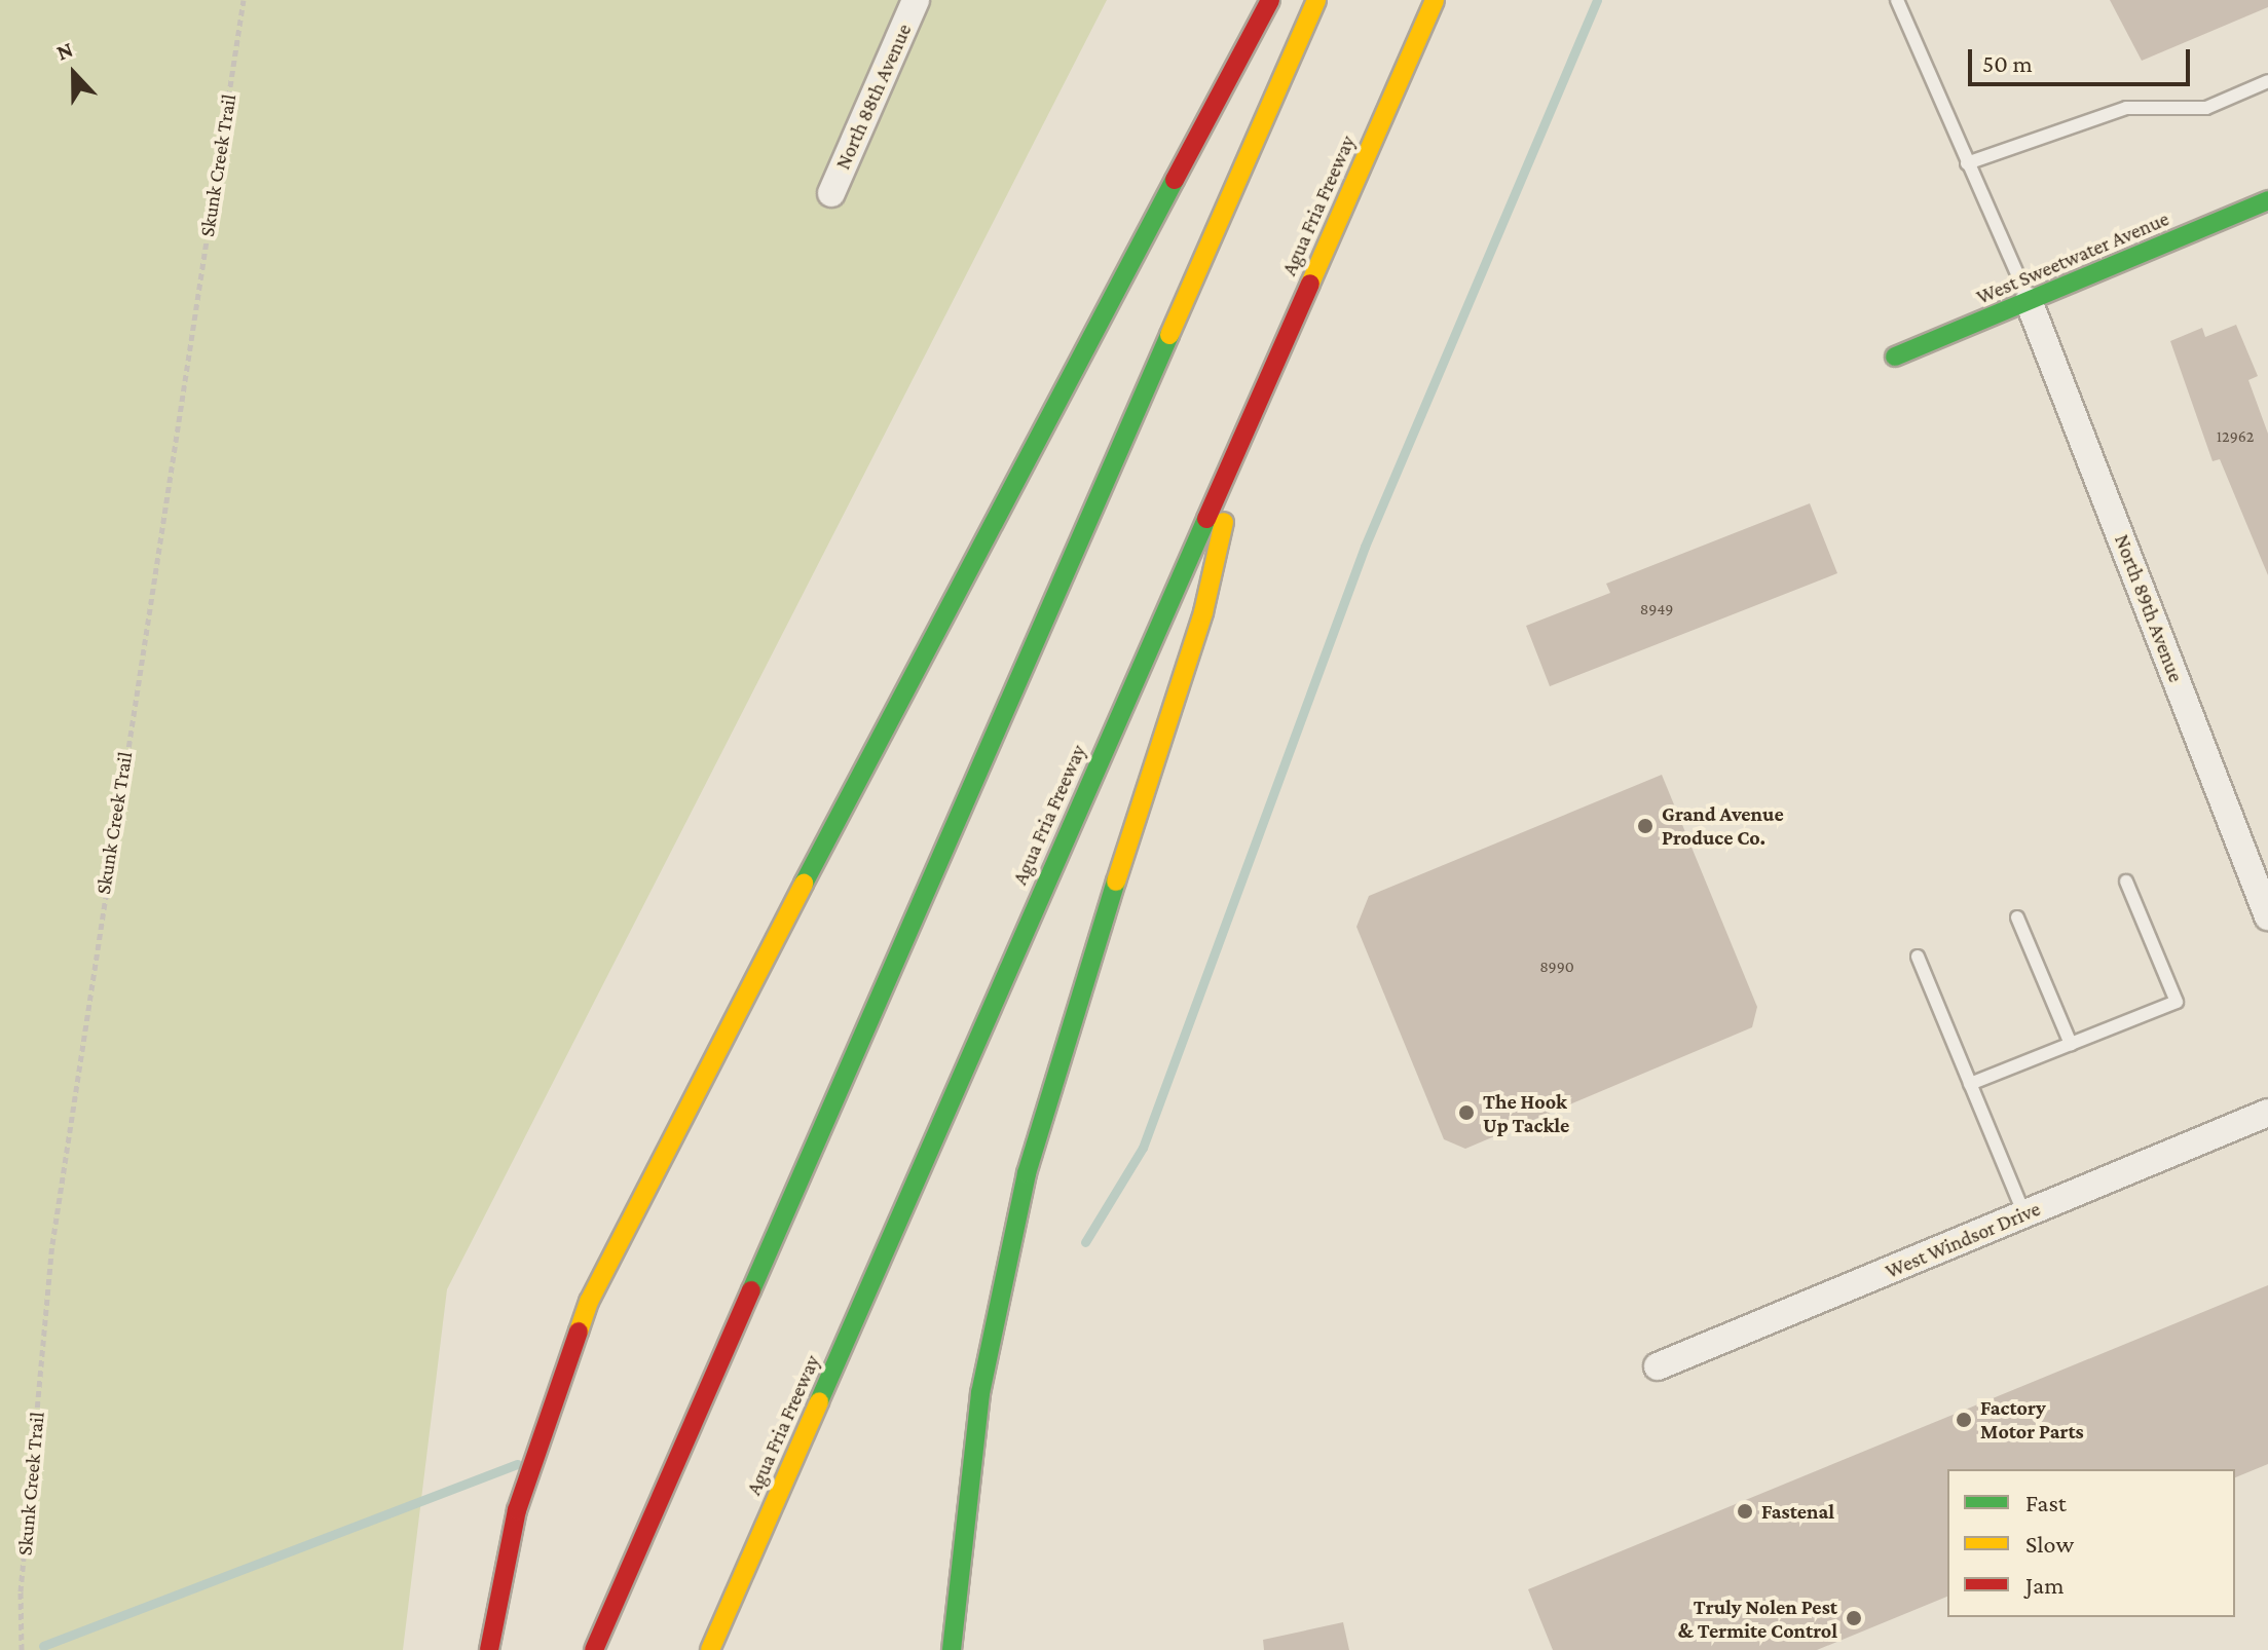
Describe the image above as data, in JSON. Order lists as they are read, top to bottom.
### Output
{
  "streets": {
    "main road": ["Agua Fria Freeway", "West Sweetwater Avenue"],
    "street": ["North 88th Avenue", "North 89th Avenue", "West Windsor Drive"],
    "path": ["Skunk Creek Trail"]
  },
  "crossings": [
    ["West Sweetwater Avenue", "North 89th Avenue"]
  ],
  "places": [
    "Grand Avenue Produce Co.",
    "The Hook Up Tackle",
    "Factory Motor Parts",
    "Fastenal",
    "Truly Nolen Pest & Termite Control"
  ],
  "house_numbers": ["12962", "8949", "8990"],
  "legend": ["Fast", "Slow", "Jam"],
  "scale_bar": "50 m",
  "north": "top"
}
